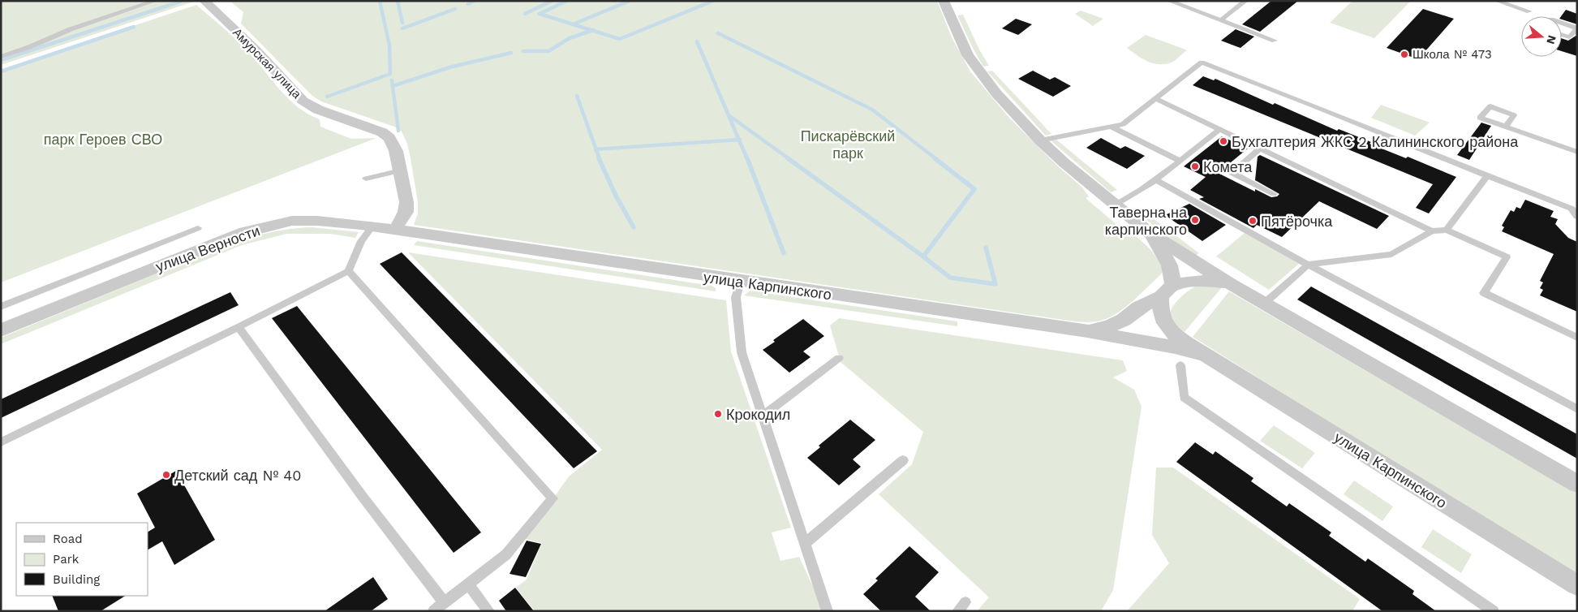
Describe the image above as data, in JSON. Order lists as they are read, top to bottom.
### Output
{
  "streets": {
    "street": ["Амурская улица", "улица Верности", "улица Карпинского"]
  },
  "crossings": [
    ["улица Верности", "улица Карпинского"]
  ],
  "parks": ["Пискарёвский парк", "парк Героев СВО"],
  "places": [
    "Школа № 473",
    "Бухгалтерия ЖКС 2 Калининского района",
    "Комета",
    "Таверна на карпинского",
    "Пятёрочка",
    "Крокодил",
    "Детский сад № 40"
  ],
  "legend": ["Road", "Park", "Building"],
  "north": "right"
}
